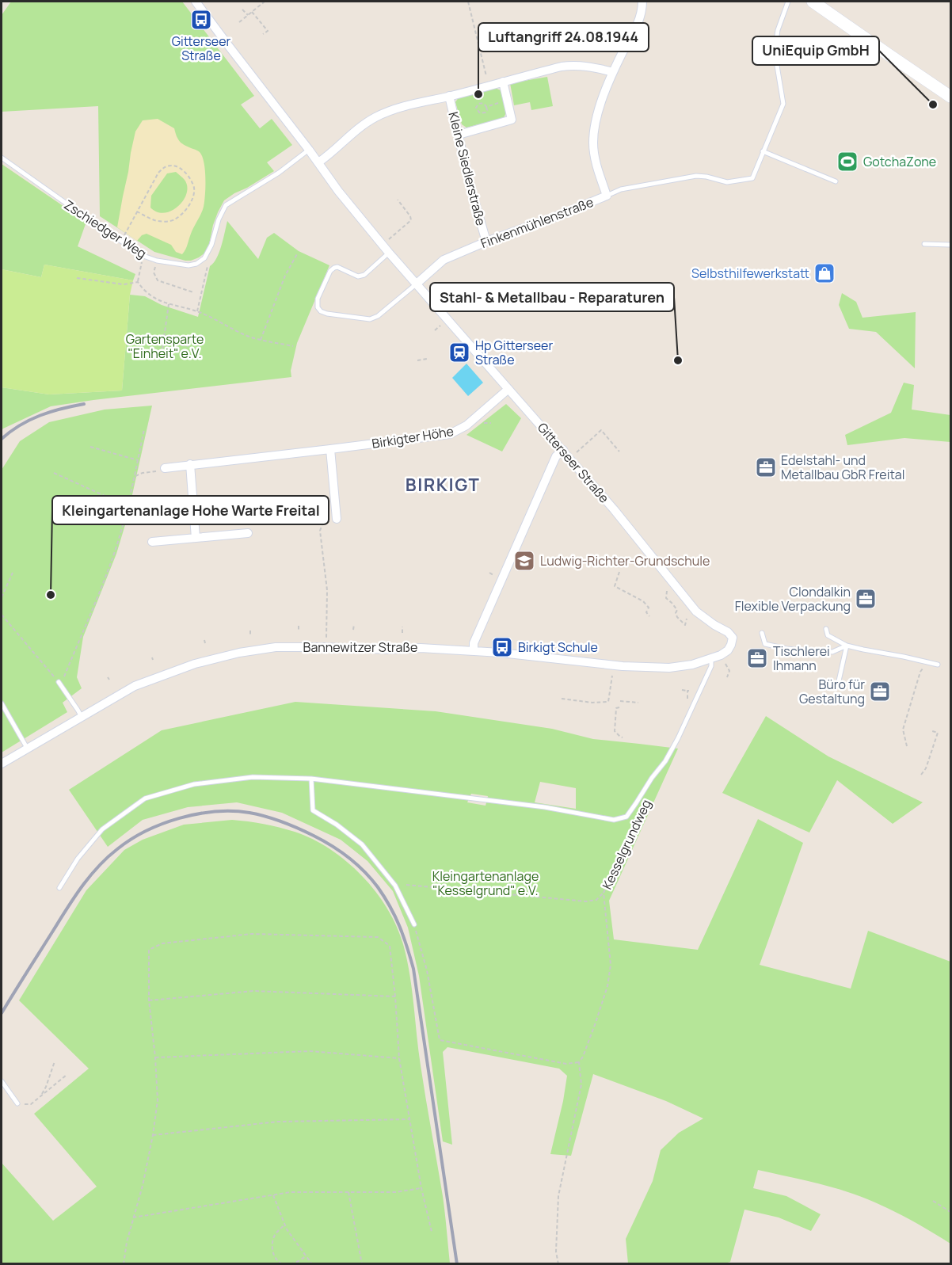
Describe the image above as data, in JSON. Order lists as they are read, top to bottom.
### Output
{
  "streets": {
    "street": [
      "Kleine Siedlerstraße",
      "Finkenmühlenstraße",
      "Birkigter Höhe",
      "Gitterseer Straße",
      "Bannewitzer Straße"
    ],
    "lane": ["Zschiedger Weg"],
    "path": ["Kesselgrundweg"]
  },
  "crossings": [
    ["Kleine Siedlerstraße", "Finkenmühlenstraße"],
    ["Finkenmühlenstraße", "Gitterseer Straße"],
    ["Birkigter Höhe", "Gitterseer Straße"],
    ["Gitterseer Straße", "Bannewitzer Straße"]
  ],
  "districts": ["BIRKIGT"],
  "parks": ["Gartensparte \"Einheit\" e.V.", "Kleingartenanlage \"Kesselgrund\" e.V."],
  "places": {
    "bus stop": ["Gitterseer Straße", "Birkigt Schule"],
    "other": [
      "Luftangriff 24.08.1944",
      "UniEquip GmbH",
      "Stahl- & Metallbau - Reparaturen",
      "Kleingartenanlage Hohe Warte Freital"
    ],
    "sports": ["GotchaZone"],
    "shop": ["Selbsthilfewerkstatt"],
    "station": ["Hp Gitterseer Straße"],
    "office": [
      "Edelstahl- und Metallbau GbR Freital",
      "Clondalkin Flexible Verpackung",
      "Tischlerei Ihmann",
      "Büro für Gestaltung"
    ],
    "school or university": ["Ludwig-Richter-Grundschule"]
  }
}
